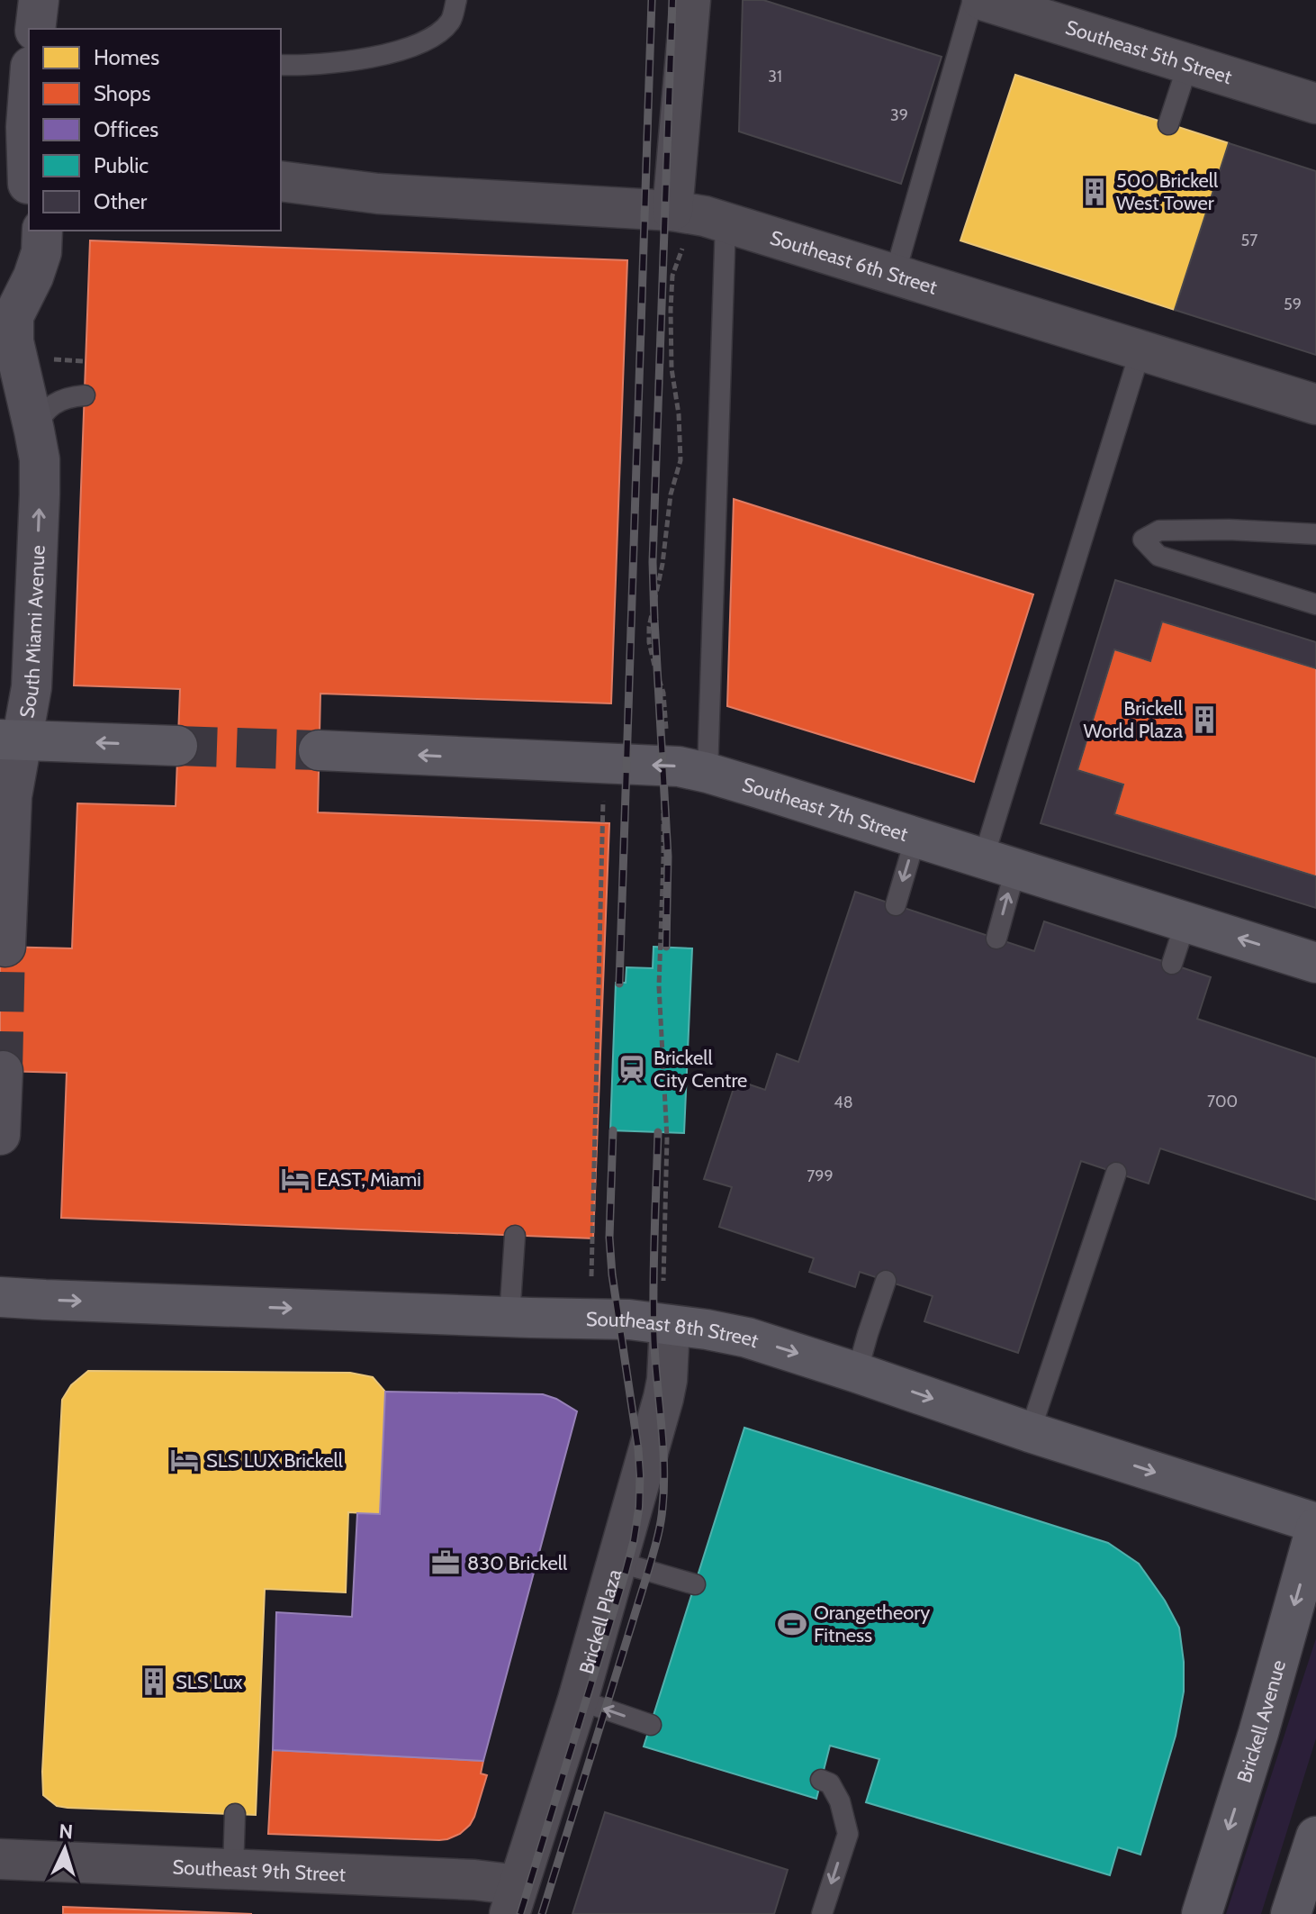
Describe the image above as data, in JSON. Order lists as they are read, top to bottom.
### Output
{
  "streets": {
    "main road": [
      "South Miami Avenue",
      "Southeast 7th Street",
      "Southeast 8th Street",
      "Brickell Avenue"
    ],
    "street": [
      "Southeast 5th Street",
      "Southeast 6th Street",
      "Brickell Plaza",
      "Southeast 9th Street"
    ]
  },
  "crossings": [
    ["Southeast 8th Street", "Brickell Plaza"],
    ["Southeast 8th Street", "Brickell Avenue"],
    ["Brickell Plaza", "Southeast 9th Street"]
  ],
  "one_way": [
    "South Miami Avenue",
    "Southeast 7th Street",
    "Southeast 8th Street",
    "Brickell Avenue"
  ],
  "places": {
    "building": ["500 Brickell West Tower", "Brickell World Plaza", "SLS Lux"],
    "station": ["Brickell City Centre"],
    "hotel": ["EAST, Miami", "SLS LUX Brickell"],
    "office": ["830 Brickell"],
    "sports": ["Orangetheory Fitness"]
  },
  "house_numbers": [
    "31",
    "39",
    "57",
    "59",
    "700",
    "48",
    "799"
  ],
  "legend": [
    "Homes",
    "Shops",
    "Offices",
    "Public",
    "Other"
  ],
  "north": "top"
}
